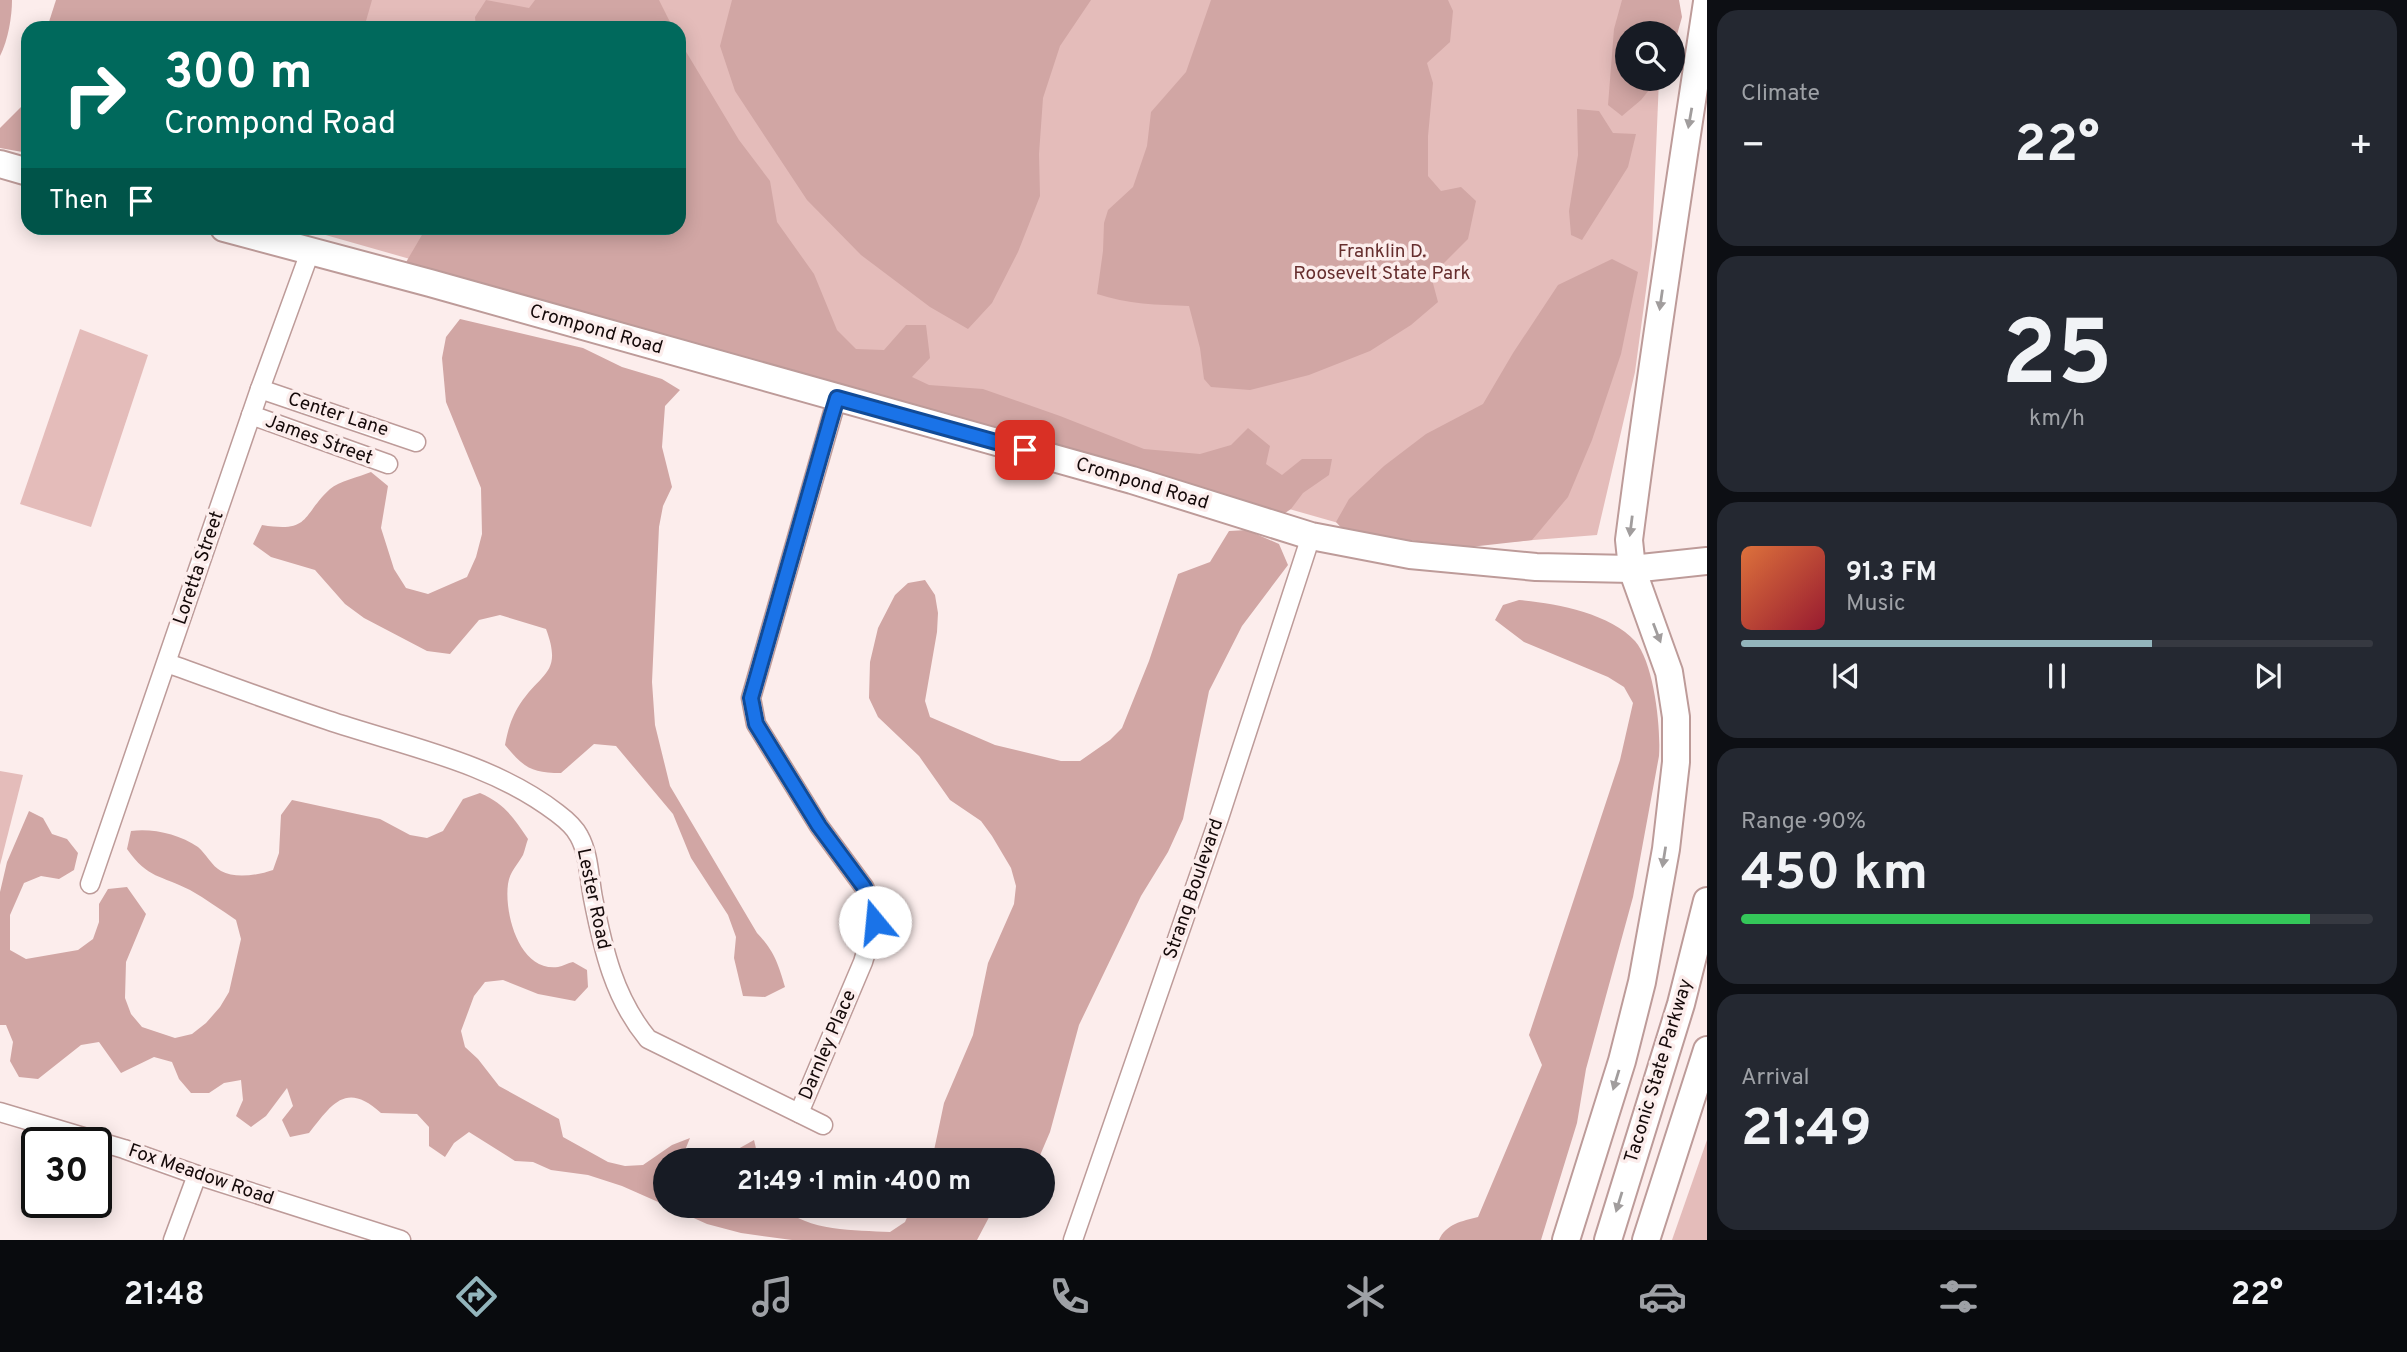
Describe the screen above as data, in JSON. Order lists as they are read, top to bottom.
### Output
{
  "streets": {
    "highway": ["Crompond Road", "Taconic State Parkway"],
    "street": [
      "Center Lane",
      "James Street",
      "Loretta Street",
      "Strang Boulevard",
      "Lester Road",
      "Darnley Place",
      "Fox Meadow Road"
    ]
  },
  "crossings": [
    ["Crompond Road", "Loretta Street"],
    ["Crompond Road", "Strang Boulevard"],
    ["Crompond Road", "Darnley Place"],
    ["Center Lane", "Loretta Street"],
    ["James Street", "Loretta Street"],
    ["Loretta Street", "Lester Road"],
    ["Lester Road", "Darnley Place"]
  ],
  "parks": ["Franklin D. Roosevelt State Park"],
  "page": {
    "tile": [
      "Climate",
      ["25", "km/h"],
      ["Range · 90%", "450 km"],
      ["Arrival", "21:49"]
    ],
    "turn": ["300 m", "Crompond Road"],
    "heat": ["−", "22°", "+"],
    "then": "Then",
    "song": ["91.3 FM", "Music"],
    "limit": "30",
    "trip": "21:49 · 1 min · 400 m",
    "tabs": ["21:48", "22°"]
  }
}
